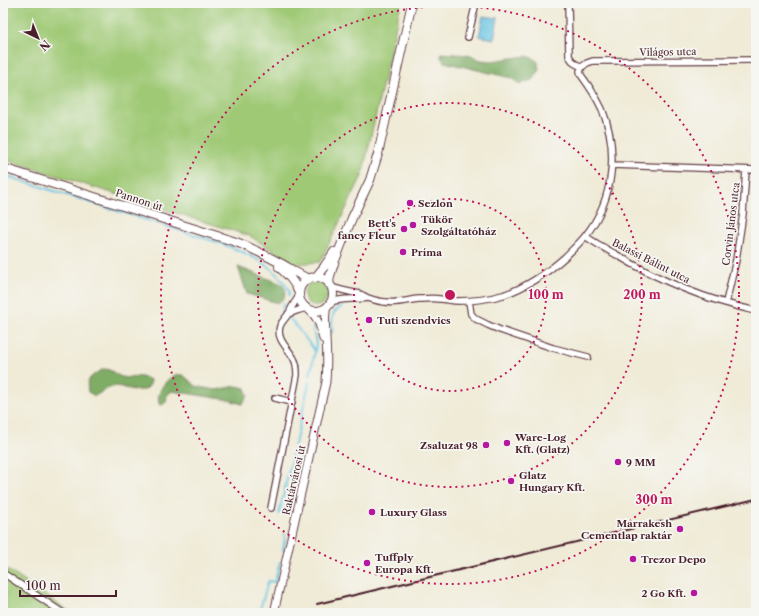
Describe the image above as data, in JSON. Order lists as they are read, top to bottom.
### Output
{
  "streets": {
    "main road": ["Pannon út", "Raktárvárosi út"],
    "street": ["Világos utca", "Corvin János utca", "Balassi Bálint utca"]
  },
  "crossings": [
    ["Pannon út", "Raktárvárosi út"],
    ["Corvin János utca", "Balassi Bálint utca"]
  ],
  "places": [
    "Sezlon",
    "Tükör Szolgáltatóház",
    "Bett's fancy Fleur",
    "Príma",
    "Tuti szendvics",
    "Ware-Log Kft. (Glatz)",
    "Zsaluzat 98",
    "9 MM",
    "Glatz Hungary Kft.",
    "Luxury Glass",
    "Marrakesh Cementlap raktár",
    "Trezor Depo",
    "Tuffply Europa Kft.",
    "2 Go Kft."
  ],
  "scale_bar": "100 m",
  "north": "bottom right",
  "rings": ["100 m", "200 m", "300 m"]
}
